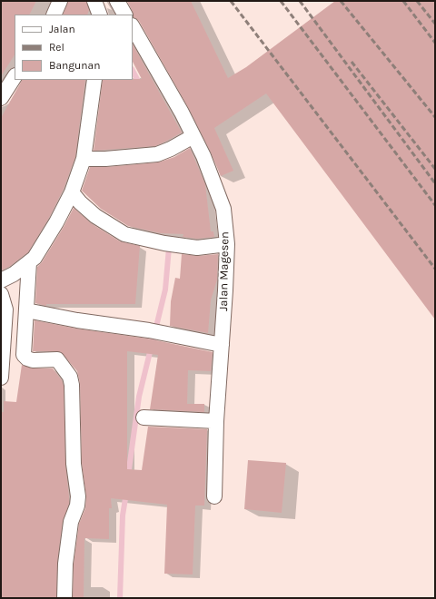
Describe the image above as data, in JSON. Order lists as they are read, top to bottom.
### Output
{
  "streets": {
    "street": ["Jalan Magesen"]
  },
  "legend": ["Jalan", "Rel", "Bangunan"]
}
